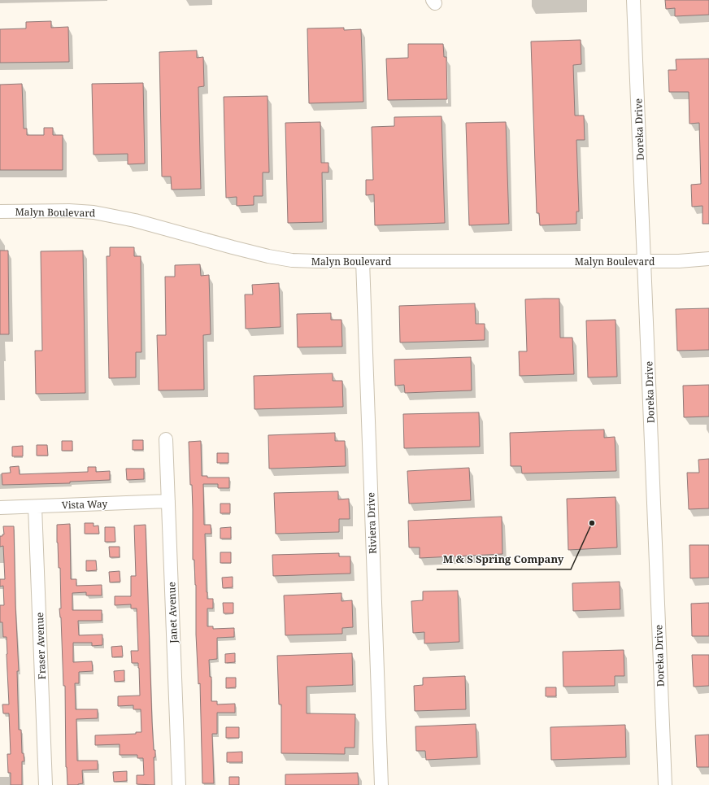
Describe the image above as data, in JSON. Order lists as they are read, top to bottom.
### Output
{
  "streets": {
    "street": [
      "Doreka Drive",
      "Malyn Boulevard",
      "Vista Way",
      "Riviera Drive",
      "Janet Avenue",
      "Fraser Avenue"
    ]
  },
  "crossings": [
    ["Doreka Drive", "Malyn Boulevard"],
    ["Malyn Boulevard", "Riviera Drive"],
    ["Vista Way", "Janet Avenue"],
    ["Vista Way", "Fraser Avenue"]
  ],
  "places": ["M & S Spring Company"]
}
